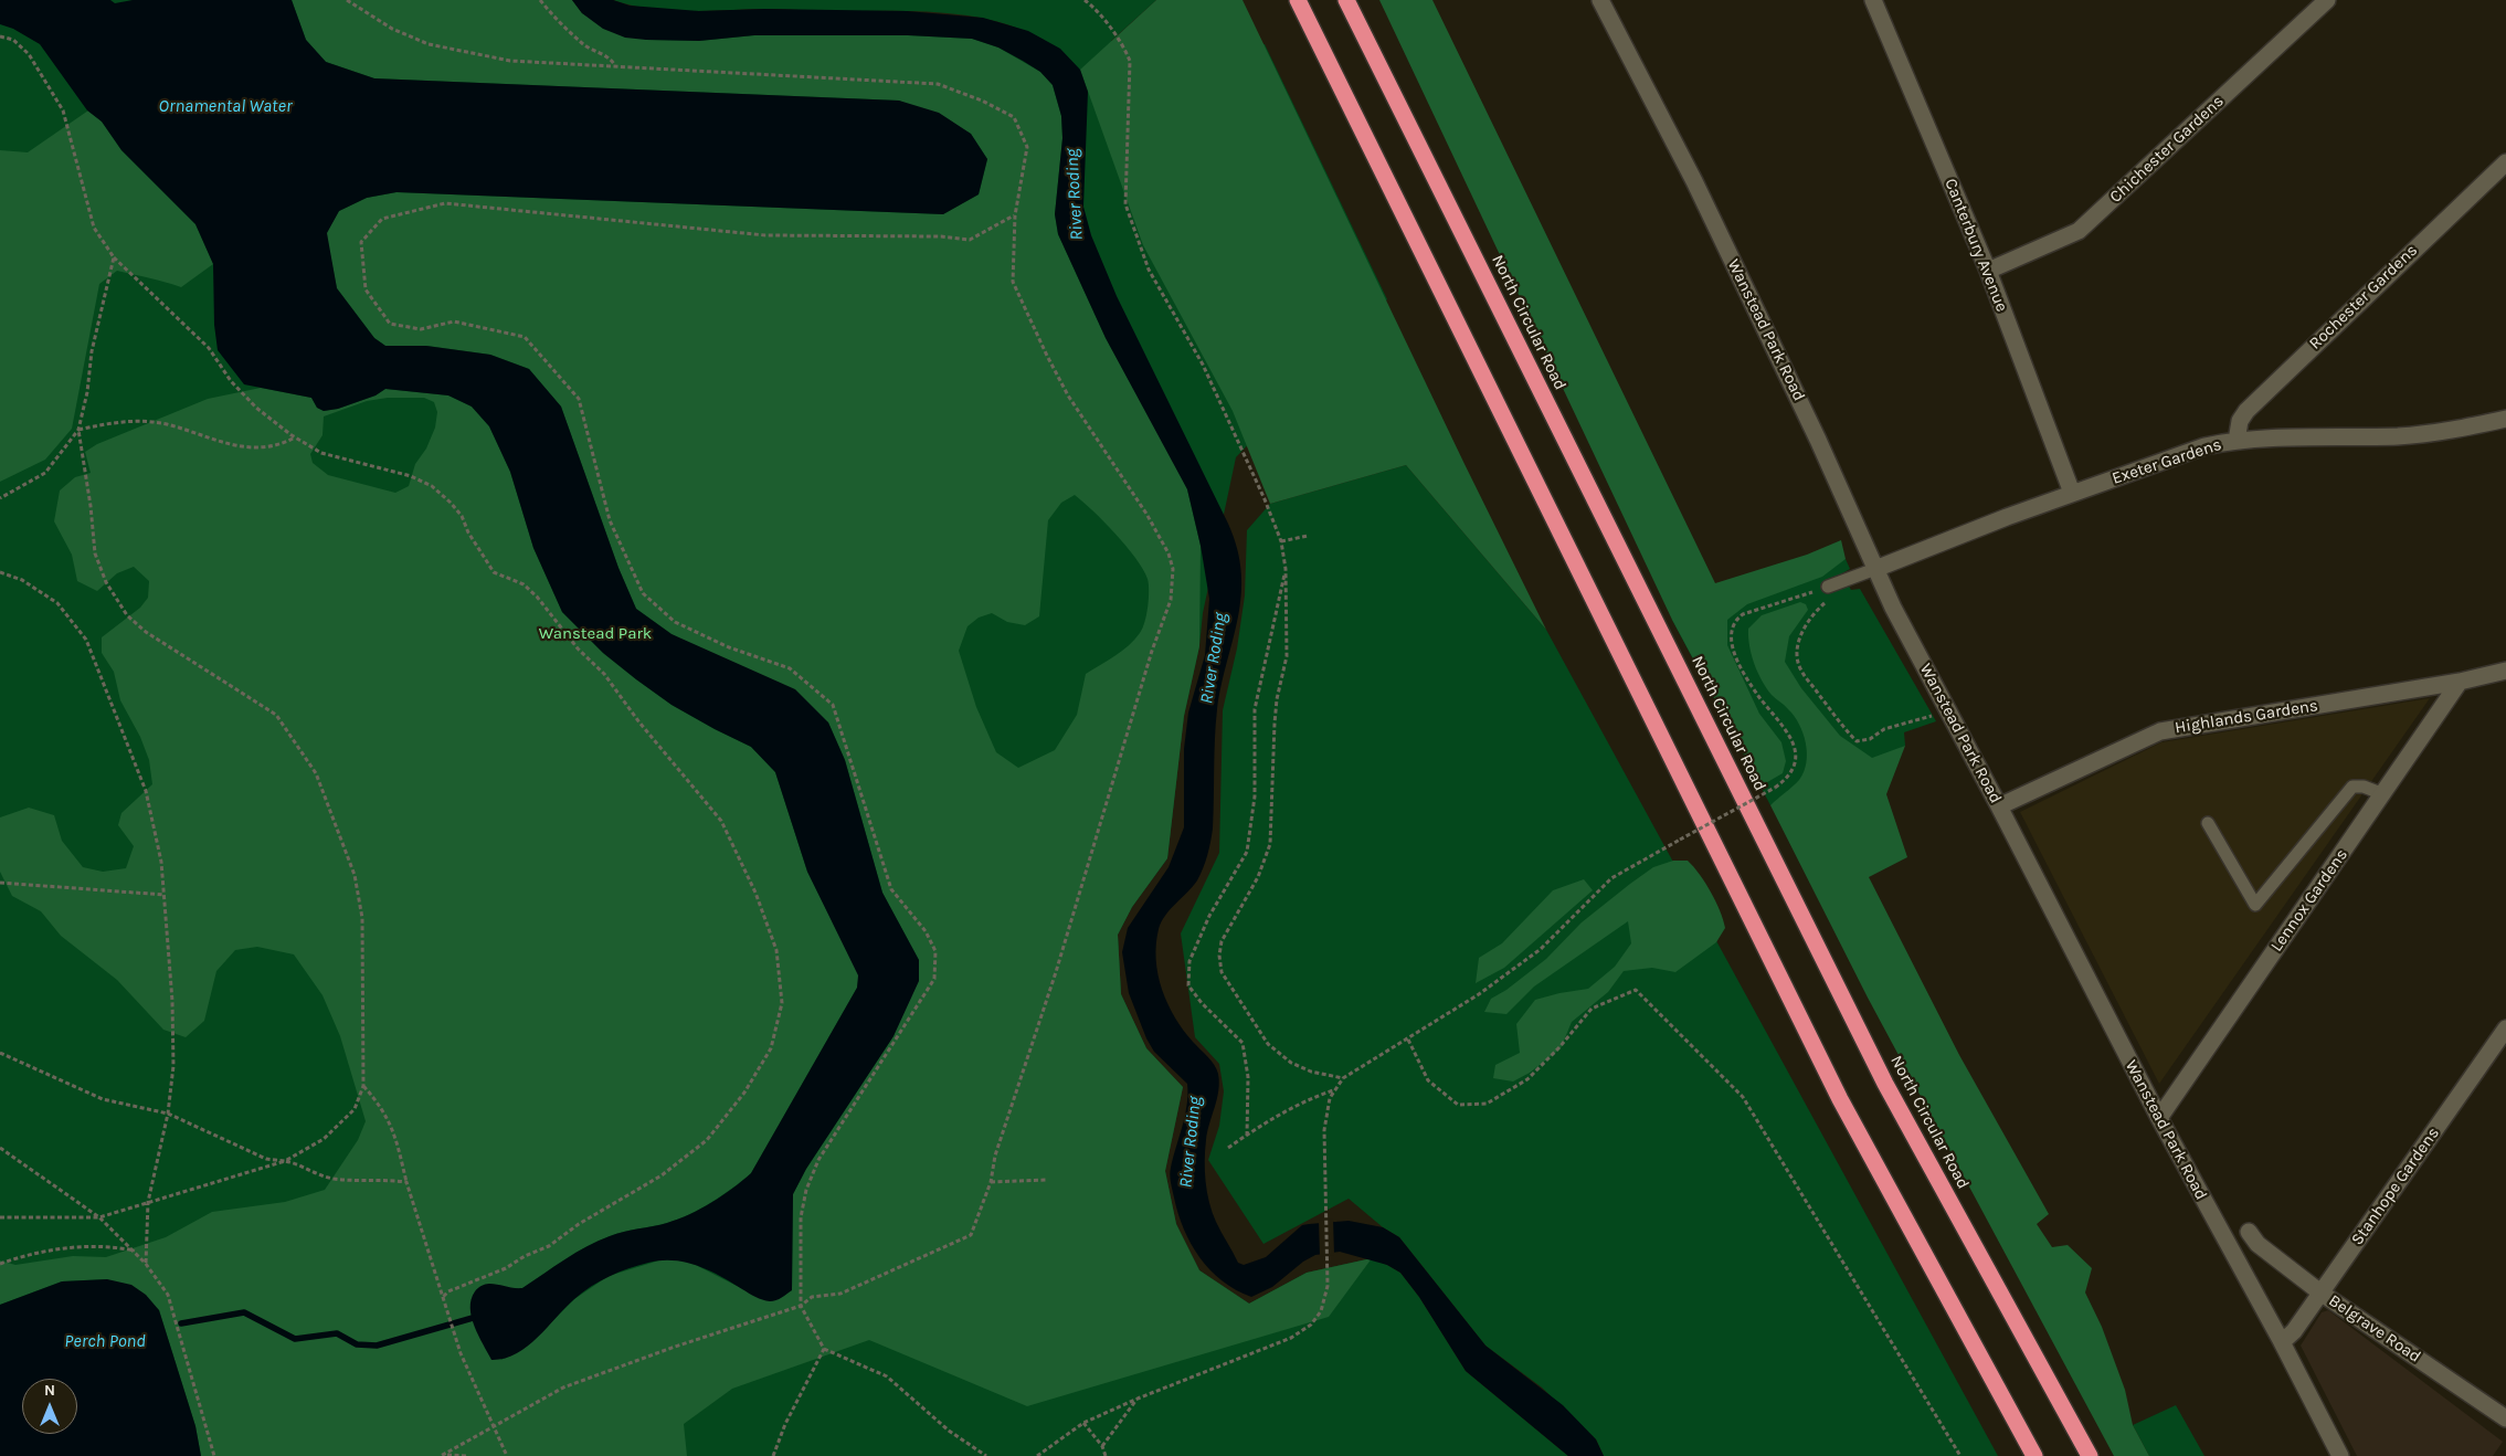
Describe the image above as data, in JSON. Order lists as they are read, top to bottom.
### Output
{
  "streets": {
    "highway": ["North Circular Road"],
    "street": [
      "Chichester Gardens",
      "Canterbury Avenue",
      "Rochester Gardens",
      "Wanstead Park Road",
      "Exeter Gardens",
      "Highlands Gardens",
      "Lennox Gardens",
      "Stanhope Gardens",
      "Belgrave Road"
    ]
  },
  "crossings": [
    ["Chichester Gardens", "Canterbury Avenue"],
    ["Canterbury Avenue", "Exeter Gardens"],
    ["Rochester Gardens", "Exeter Gardens"],
    ["Wanstead Park Road", "Exeter Gardens"],
    ["Wanstead Park Road", "Highlands Gardens"],
    ["Wanstead Park Road", "Lennox Gardens"],
    ["Wanstead Park Road", "Stanhope Gardens"],
    ["Highlands Gardens", "Lennox Gardens"],
    ["Stanhope Gardens", "Belgrave Road"]
  ],
  "water": ["Ornamental Water", "River Roding", "Perch Pond"],
  "parks": ["Wanstead Park"],
  "north": "top"
}
